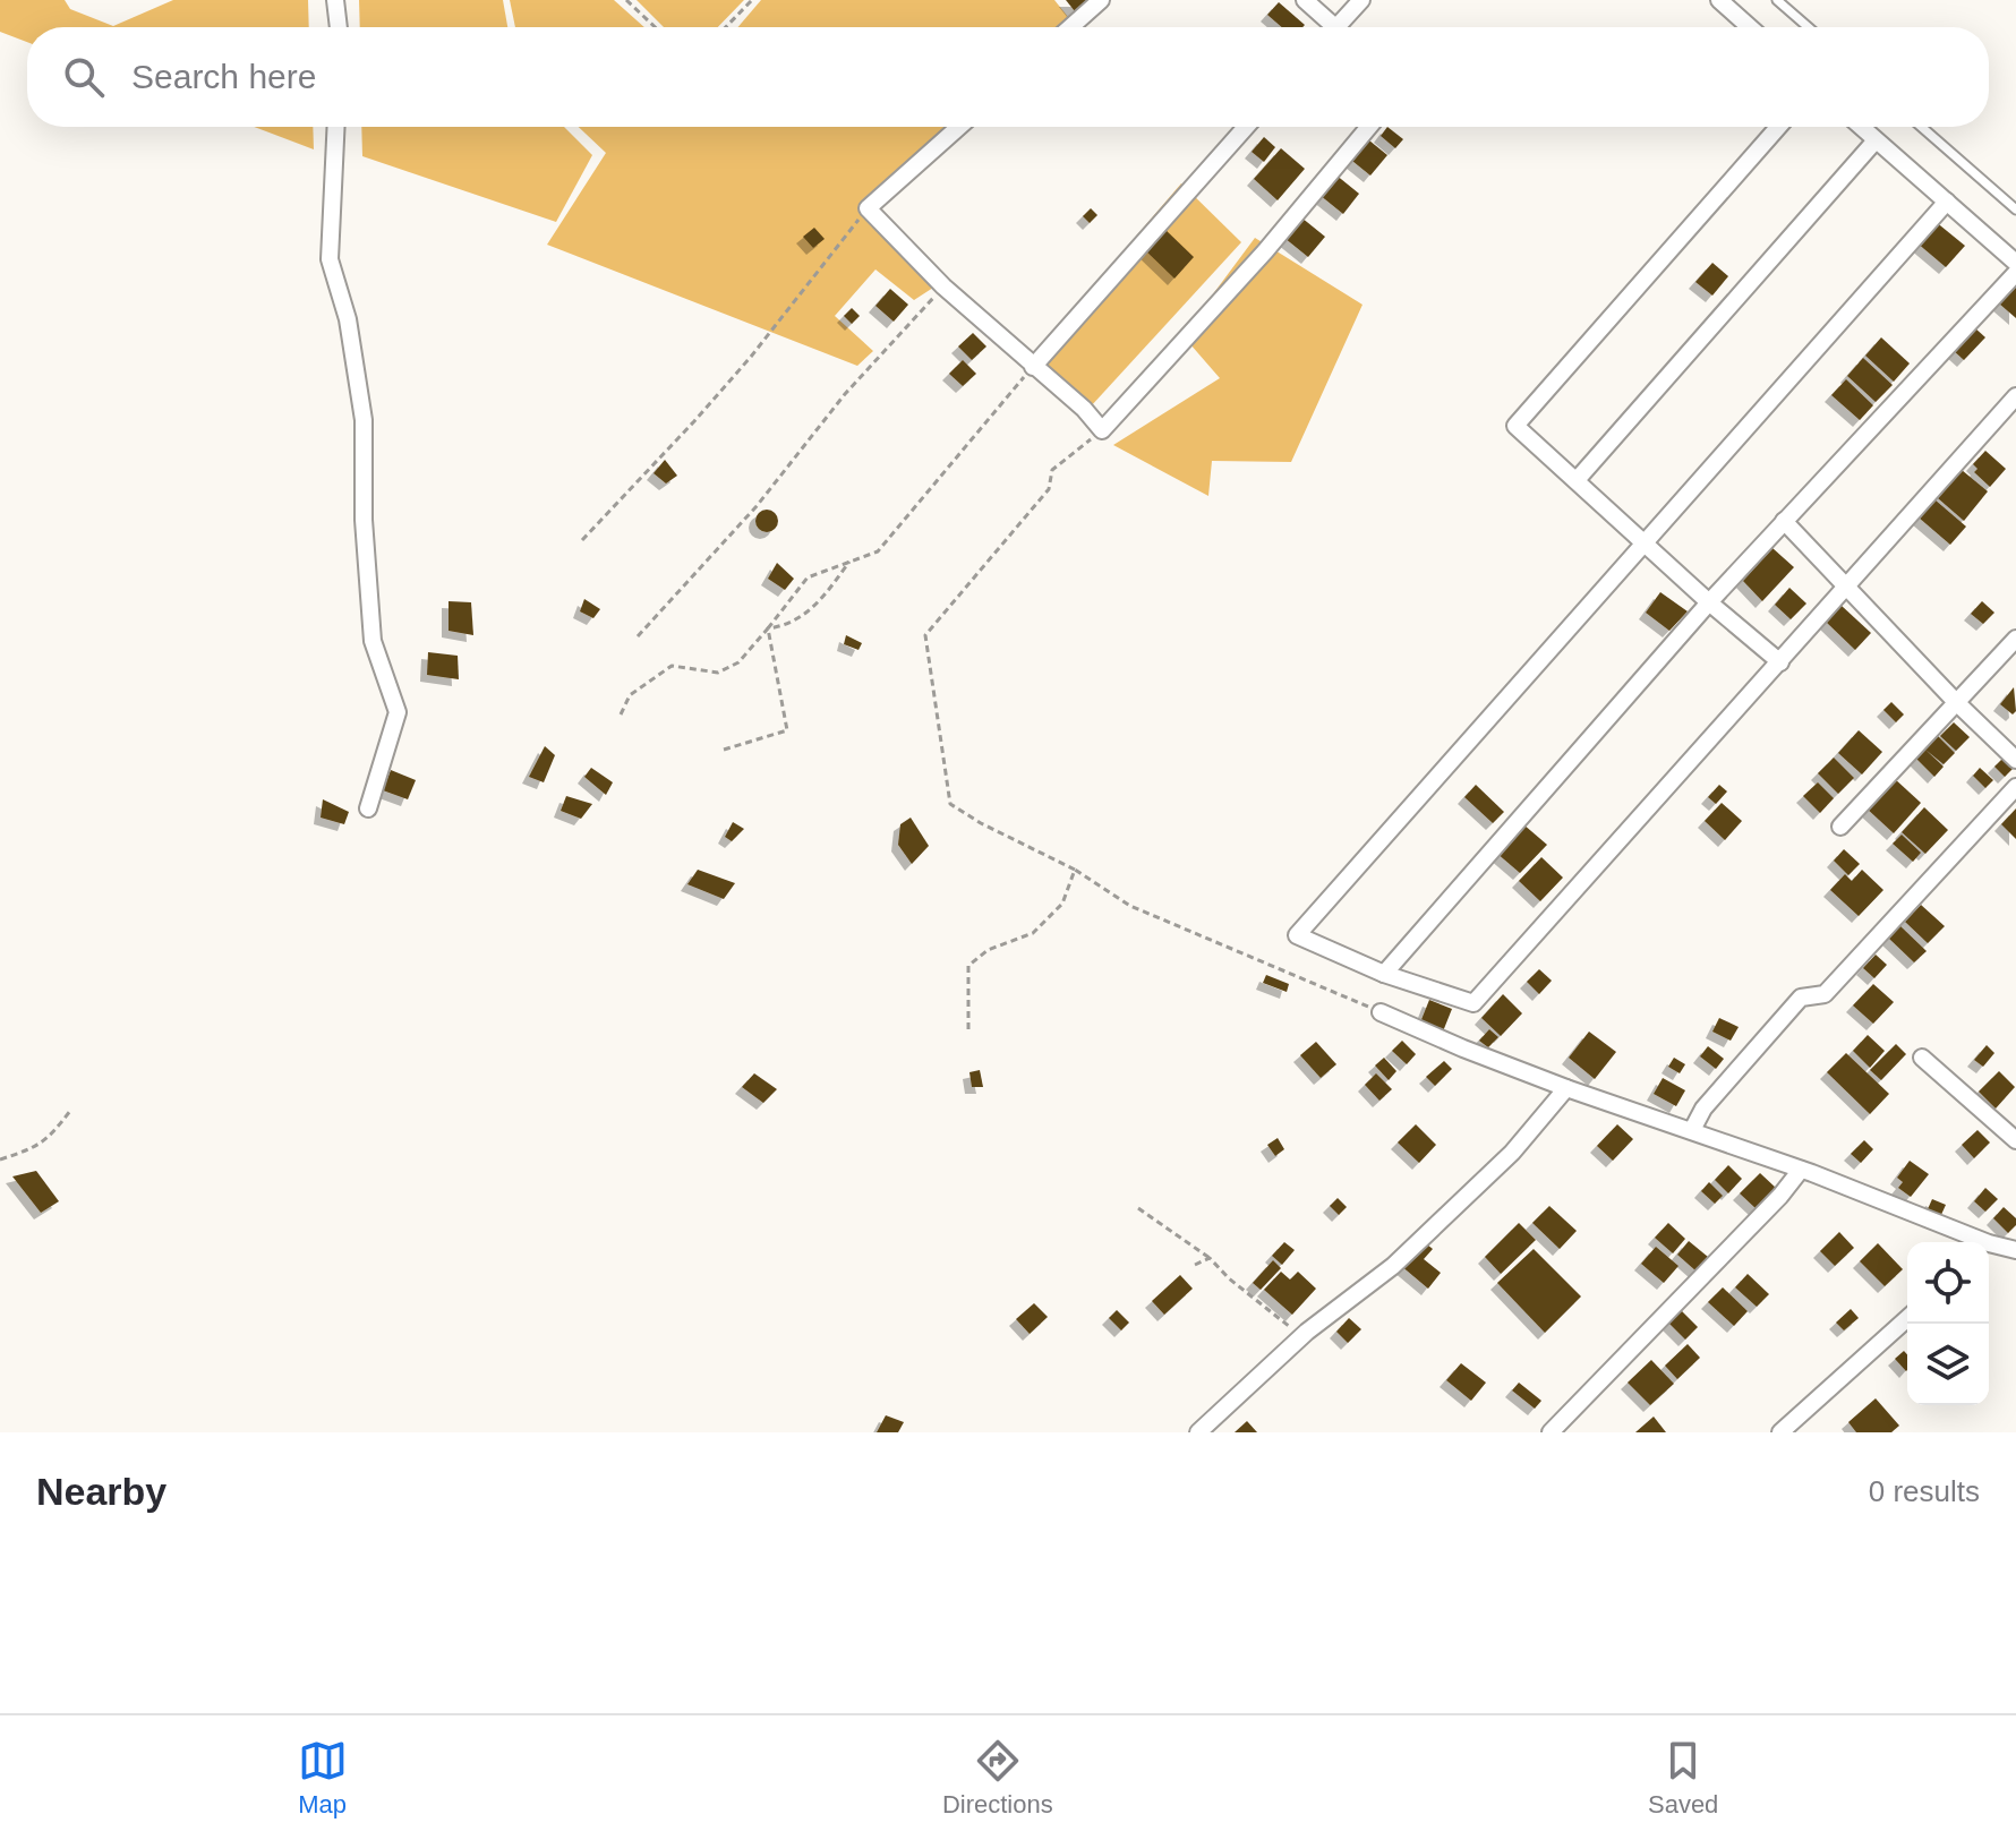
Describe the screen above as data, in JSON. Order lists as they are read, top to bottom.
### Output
{
  "page": {
    "search": "Search here",
    "heading": ["Nearby", "0 results"],
    "nav": ["Map", "Directions", "Saved"]
  }
}
